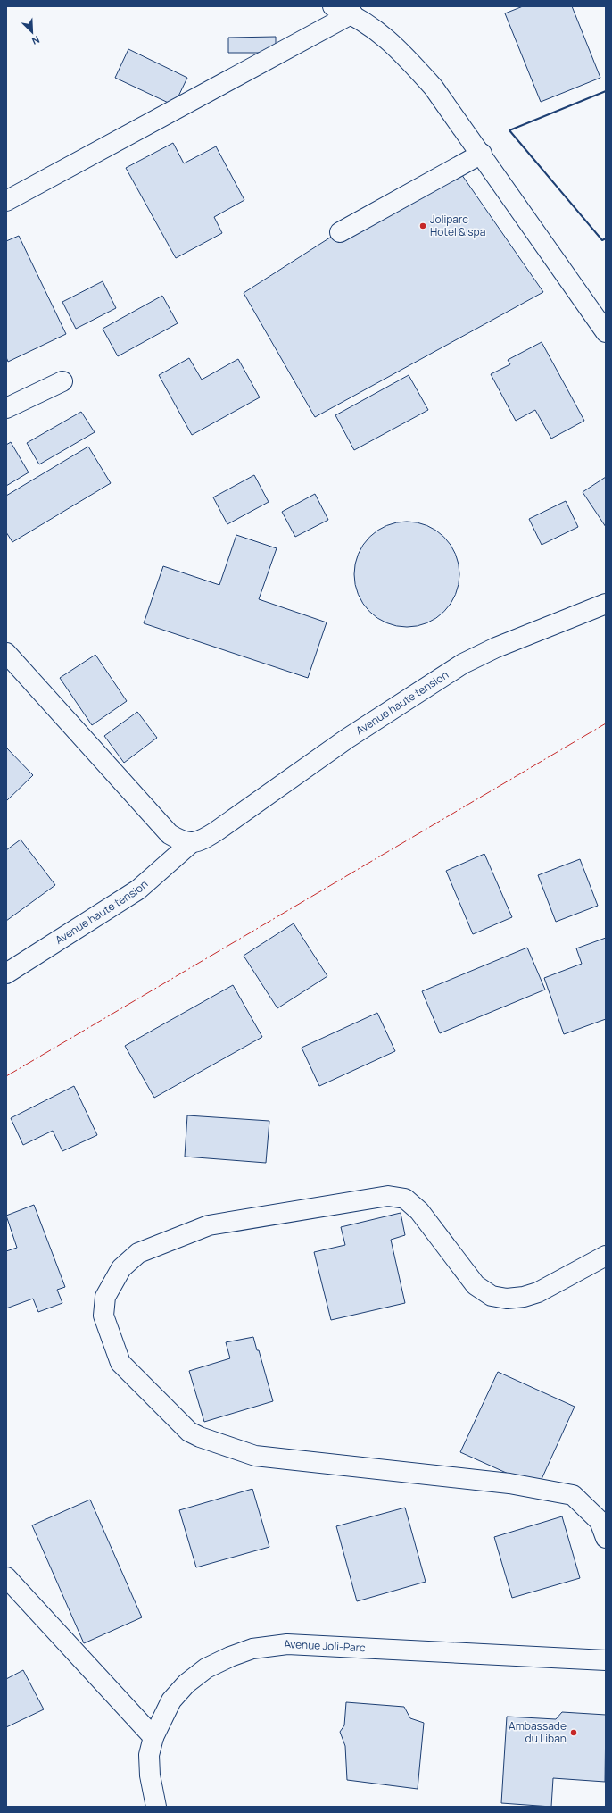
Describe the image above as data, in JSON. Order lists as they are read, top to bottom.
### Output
{
  "streets": {
    "street": ["Avenue haute tension", "Avenue Joli-Parc"]
  },
  "places": ["Joliparc Hotel & spa", "Ambassade du Liban"],
  "north": "bottom right"
}
